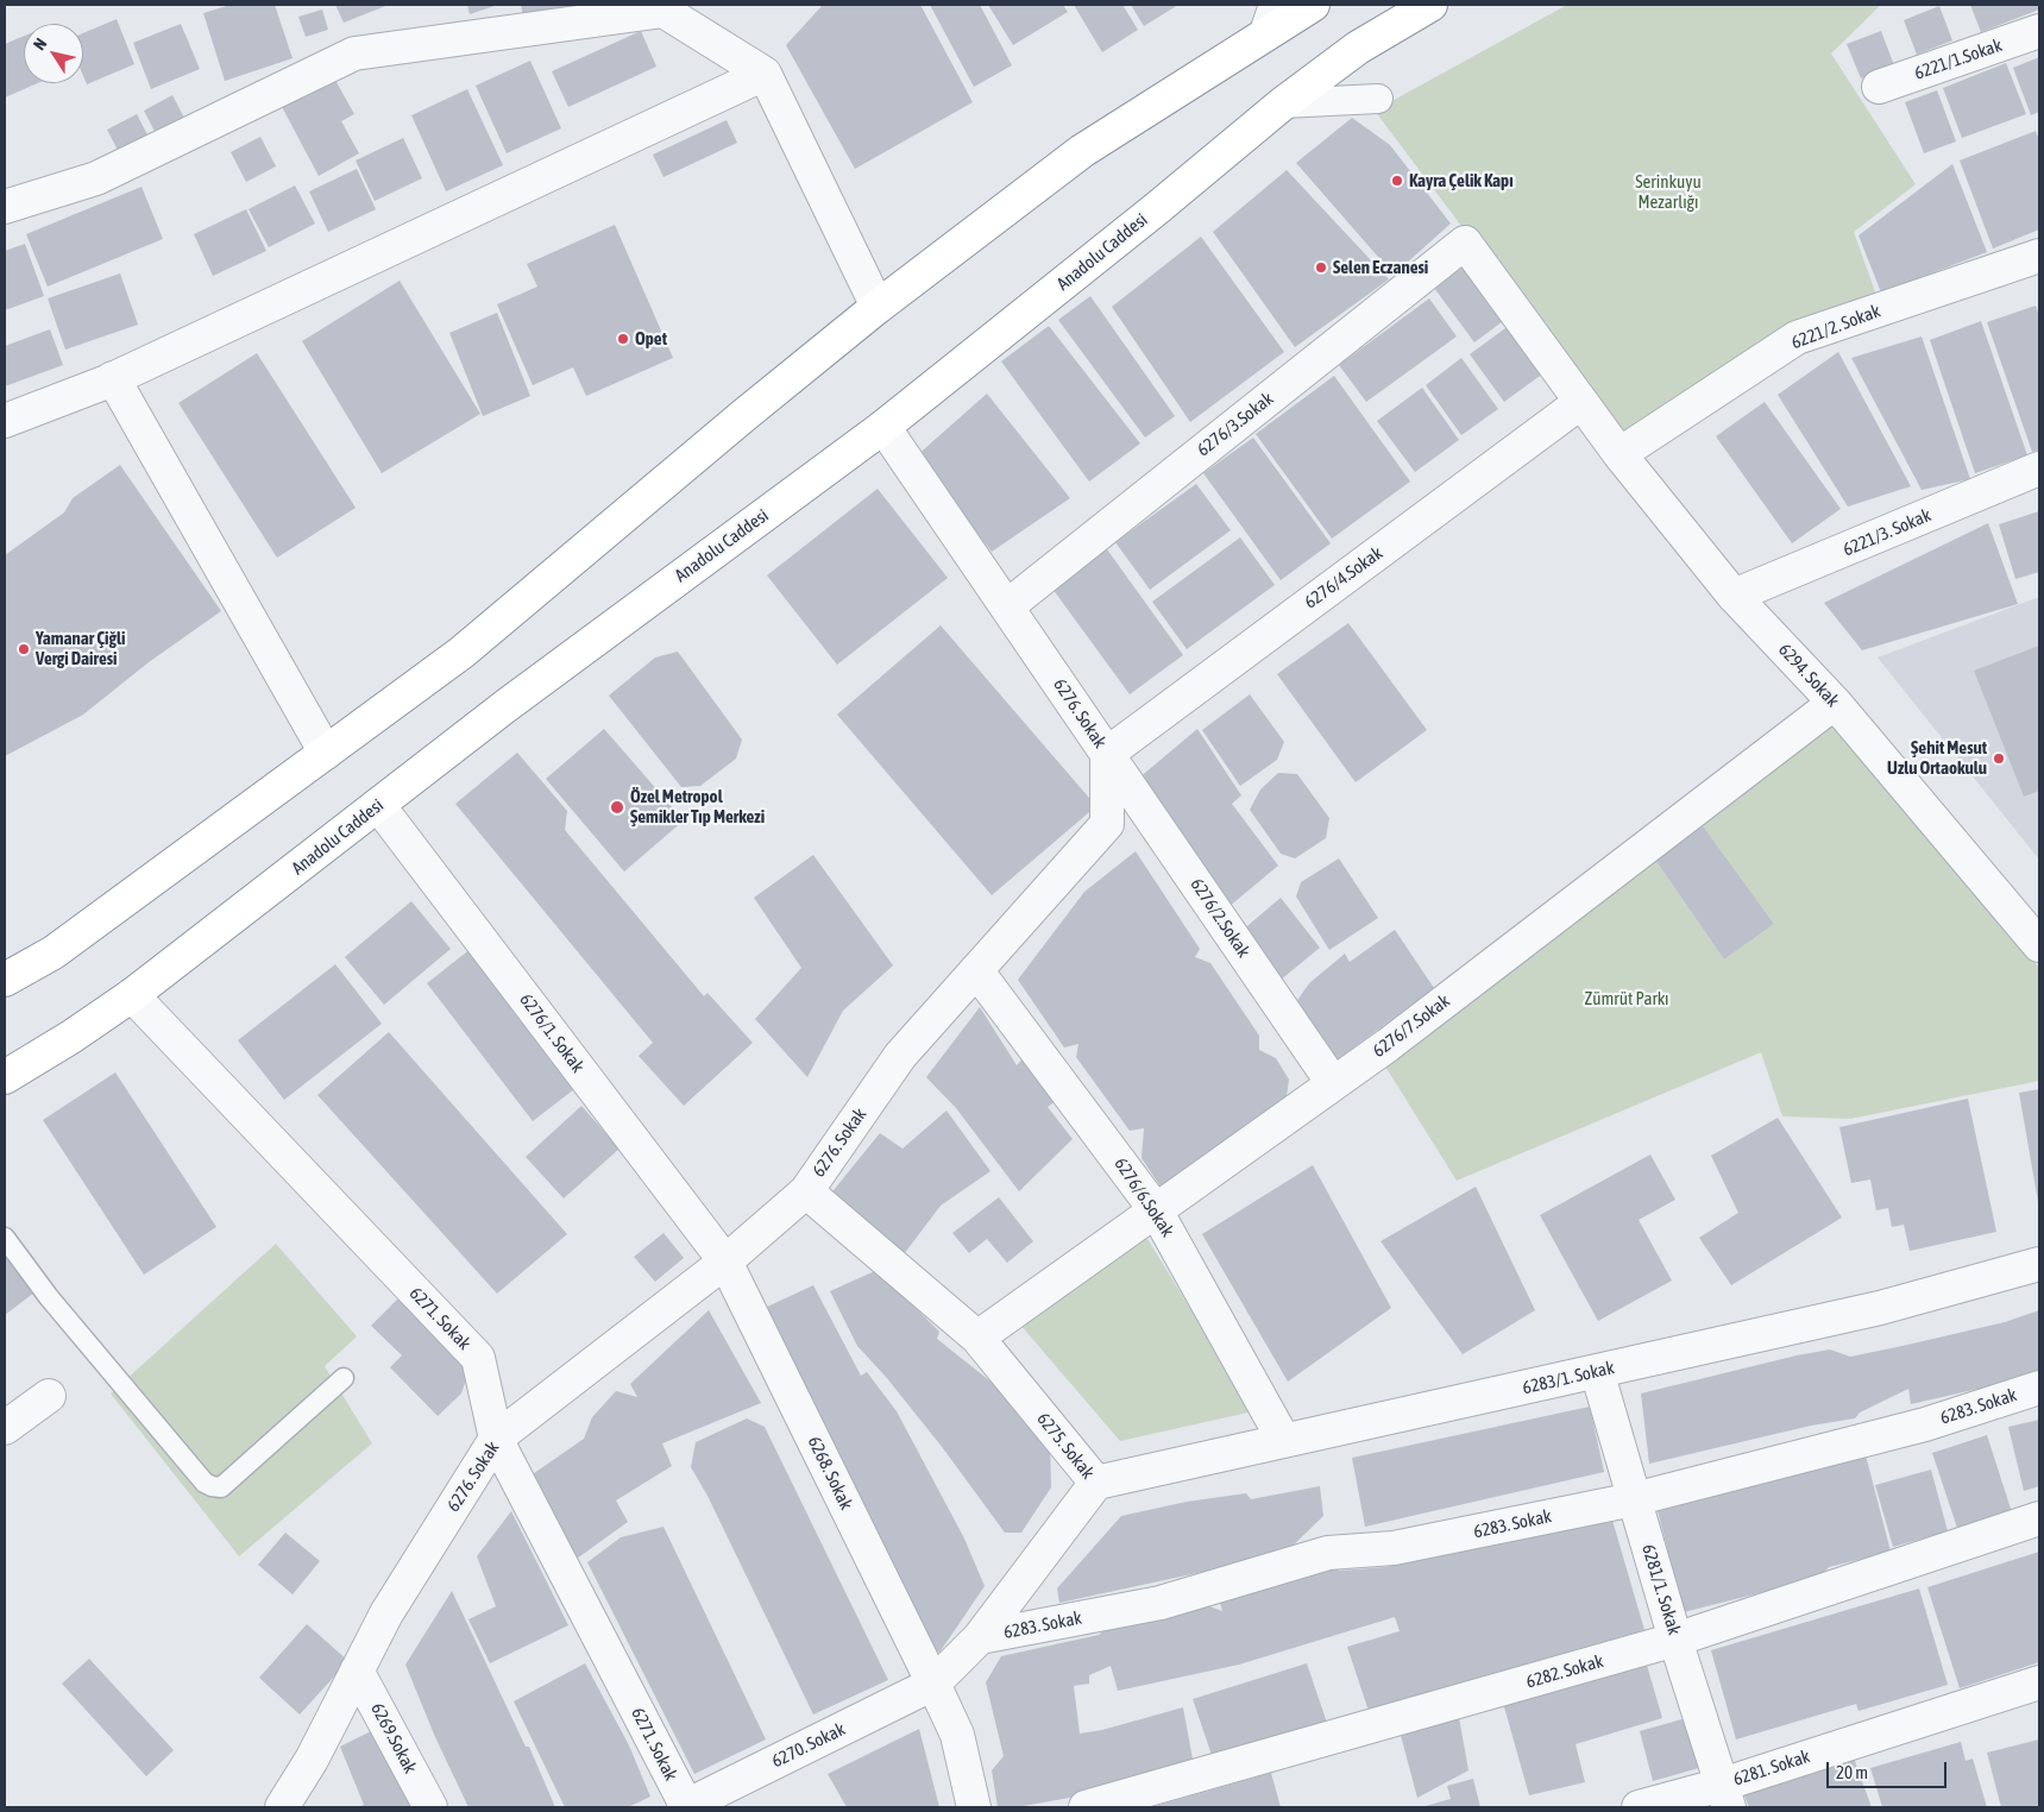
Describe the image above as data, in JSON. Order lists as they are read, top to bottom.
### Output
{
  "streets": {
    "highway": ["Anadolu Caddesi"],
    "street": [
      "6221/1.Sokak",
      "6221/2. Sokak",
      "6276/3.Sokak",
      "6221/3. Sokak",
      "6276/4.Sokak",
      "6294. Sokak",
      "6276. Sokak",
      "6276/2.Sokak",
      "6276/7.Sokak",
      "6276/1. Sokak",
      "6276/6.Sokak",
      "6271. Sokak",
      "6283/1. Sokak",
      "6283. Sokak",
      "6275. Sokak",
      "6268. Sokak",
      "6281/1. Sokak",
      "6282. Sokak",
      "6269.Sokak",
      "6270. Sokak",
      "6281. Sokak"
    ]
  },
  "crossings": [
    ["Anadolu Caddesi", "6276. Sokak"],
    ["Anadolu Caddesi", "6276/1. Sokak"],
    ["Anadolu Caddesi", "6271. Sokak"],
    ["6221/2. Sokak", "6294. Sokak"],
    ["6276/3.Sokak", "6294. Sokak"],
    ["6276/3.Sokak", "6276. Sokak"],
    ["6221/3. Sokak", "6294. Sokak"],
    ["6276/4.Sokak", "6294. Sokak"],
    ["6276/4.Sokak", "6276. Sokak"],
    ["6276/4.Sokak", "6276/2.Sokak"],
    ["6294. Sokak", "6276/7.Sokak"],
    ["6276. Sokak", "6276/2.Sokak"],
    ["6276. Sokak", "6276/1. Sokak"],
    ["6276. Sokak", "6276/6.Sokak"],
    ["6276. Sokak", "6271. Sokak"],
    ["6276. Sokak", "6275. Sokak"],
    ["6276. Sokak", "6268. Sokak"],
    ["6276. Sokak", "6269.Sokak"],
    ["6276/2.Sokak", "6276/7.Sokak"],
    ["6276/7.Sokak", "6276/6.Sokak"],
    ["6276/7.Sokak", "6275. Sokak"],
    ["6276/1. Sokak", "6268. Sokak"],
    ["6276/6.Sokak", "6283/1. Sokak"],
    ["6271. Sokak", "6270. Sokak"],
    ["6283/1. Sokak", "6275. Sokak"],
    ["6283/1. Sokak", "6281/1. Sokak"],
    ["6283. Sokak", "6275. Sokak"],
    ["6283. Sokak", "6281/1. Sokak"],
    ["6275. Sokak", "6268. Sokak"],
    ["6275. Sokak", "6270. Sokak"],
    ["6268. Sokak", "6270. Sokak"],
    ["6281/1. Sokak", "6282. Sokak"],
    ["6281/1. Sokak", "6281. Sokak"]
  ],
  "parks": ["Serinkuyu Mezarlığı", "Zümrüt Parkı"],
  "places": [
    "Kayra Çelik Kapı",
    "Selen Eczanesi",
    "Opet",
    "Yamanar Çiğli Vergi Dairesi",
    "Şehit Mesut Uzlu Ortaokulu",
    "Özel Metropol Şemikler Tıp Merkezi"
  ],
  "scale_bar": "20 m",
  "north": "top left"
}
